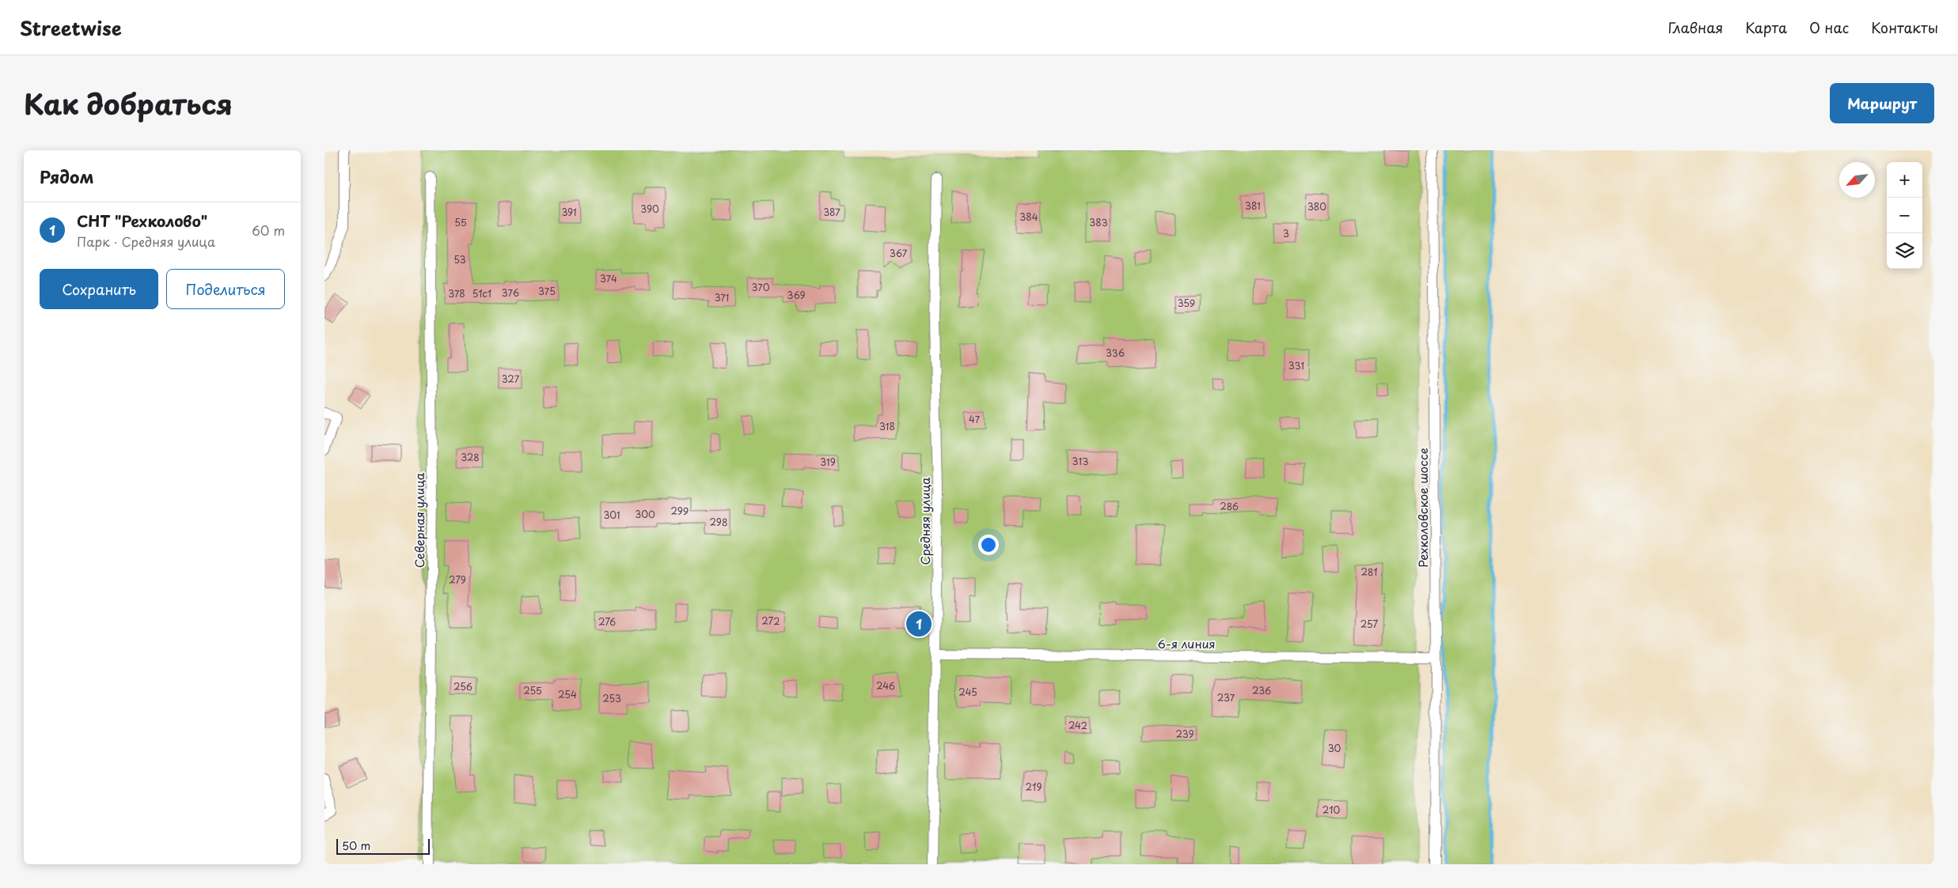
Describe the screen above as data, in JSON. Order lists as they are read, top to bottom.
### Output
{
  "streets": {
    "street": [
      "Рехколовское шоссе",
      "Северная улица",
      "Средняя улица",
      "6-я линия"
    ]
  },
  "crossings": [
    ["Рехколовское шоссе", "6-я линия"],
    ["Средняя улица", "6-я линия"]
  ],
  "house_numbers": [
    "381",
    "380",
    "390",
    "391",
    "387",
    "384",
    "55",
    "383",
    "3",
    "367",
    "53",
    "374",
    "370",
    "375",
    "376",
    "378",
    "51с1",
    "369",
    "371",
    "359",
    "336",
    "331",
    "327",
    "47",
    "318",
    "328",
    "313",
    "319",
    "286",
    "299",
    "300",
    "301",
    "298",
    "281",
    "279",
    "272",
    "276",
    "257",
    "246",
    "256",
    "255",
    "236",
    "245",
    "254",
    "237",
    "253",
    "242",
    "239",
    "30",
    "219",
    "210"
  ],
  "scale_bar": "50 m",
  "north": "bottom left",
  "page": {
    "header": "Streetwise",
    "nav": [
      "Главная",
      "Карта",
      "О нас",
      "Контакты"
    ],
    "title": "Как добраться",
    "buttons": [
      "Маршрут",
      ["Сохранить", "Поделиться"]
    ],
    "heading": "Рядом",
    "map_buttons": ["+", "−"],
    "list": [
      {
        "mark": "1",
        "name": "СНТ \"Рехколово\"",
        "note": "Парк · Средняя улица",
        "value": "60 m"
      }
    ],
    "pins": "1",
    "scale": "50 m"
  }
}
